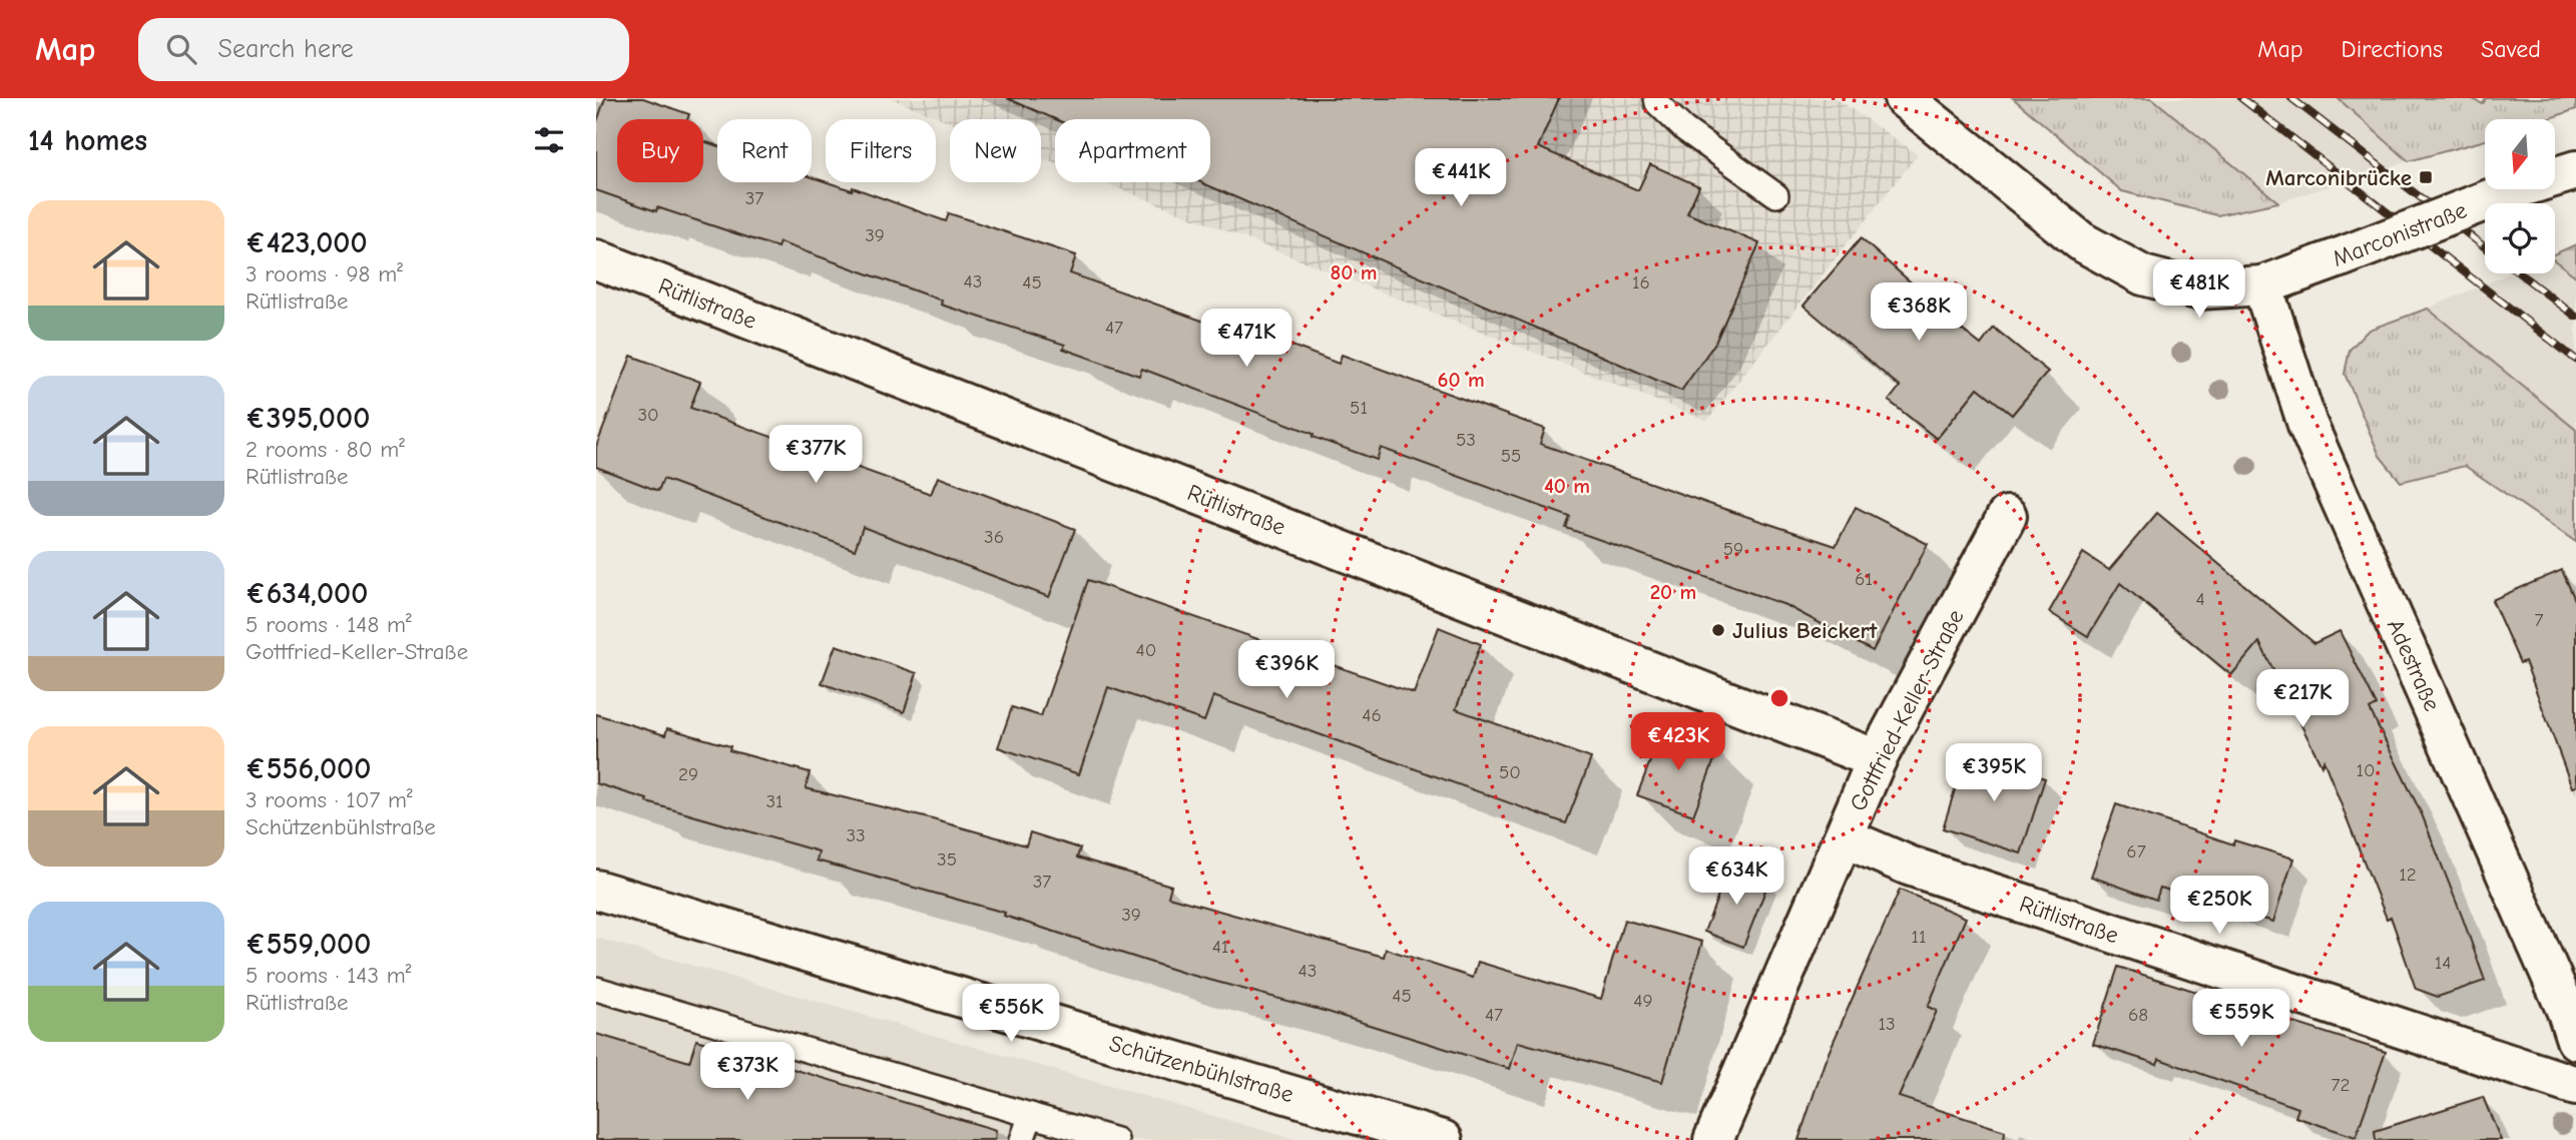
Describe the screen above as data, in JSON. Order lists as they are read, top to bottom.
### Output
{
  "streets": {
    "street": [
      "Marconistraße",
      "Rütlistraße",
      "Adestraße",
      "Gottfried-Keller-Straße",
      "Schützenbühlstraße"
    ]
  },
  "crossings": [
    ["Marconistraße", "Adestraße"],
    ["Rütlistraße", "Gottfried-Keller-Straße"]
  ],
  "places": {
    "transit": ["Marconibrücke"],
    "other": ["Julius Beickert"]
  },
  "house_numbers": [
    "37",
    "39",
    "43",
    "45",
    "16",
    "47",
    "51",
    "30",
    "53",
    "55",
    "36",
    "59",
    "61",
    "4",
    "7",
    "40",
    "46",
    "10",
    "50",
    "29",
    "31",
    "33",
    "67",
    "35",
    "12",
    "37",
    "39",
    "11",
    "41",
    "14",
    "43",
    "45",
    "49",
    "47",
    "68",
    "13",
    "72"
  ],
  "north": "bottom",
  "page": {
    "header": "Map",
    "search": "Search here",
    "nav": ["Map", "Directions", "Saved"],
    "heading": "14 homes",
    "chip": [
      "Buy",
      "Rent",
      "Filters",
      "New",
      "Apartment"
    ],
    "price": [
      "€441K",
      "€481K",
      "€368K",
      "€471K",
      "€377K",
      "€396K",
      "€217K",
      "€423K",
      "€395K",
      "€634K",
      "€250K",
      "€556K",
      "€559K",
      "€373K"
    ],
    "list": [
      {
        "name": "€423,000",
        "note": "3 rooms · 98 m² · Rütlistraße"
      },
      {
        "name": "€395,000",
        "note": "2 rooms · 80 m² · Rütlistraße"
      },
      {
        "name": "€634,000",
        "note": "5 rooms · 148 m² · Gottfried-Keller-Straße"
      },
      {
        "name": "€556,000",
        "note": "3 rooms · 107 m² · Schützenbühlstraße"
      },
      {
        "name": "€559,000",
        "note": "5 rooms · 143 m² · Rütlistraße"
      }
    ]
  },
  "rings": [
    "80 m",
    "60 m",
    "40 m",
    "20 m"
  ]
}
